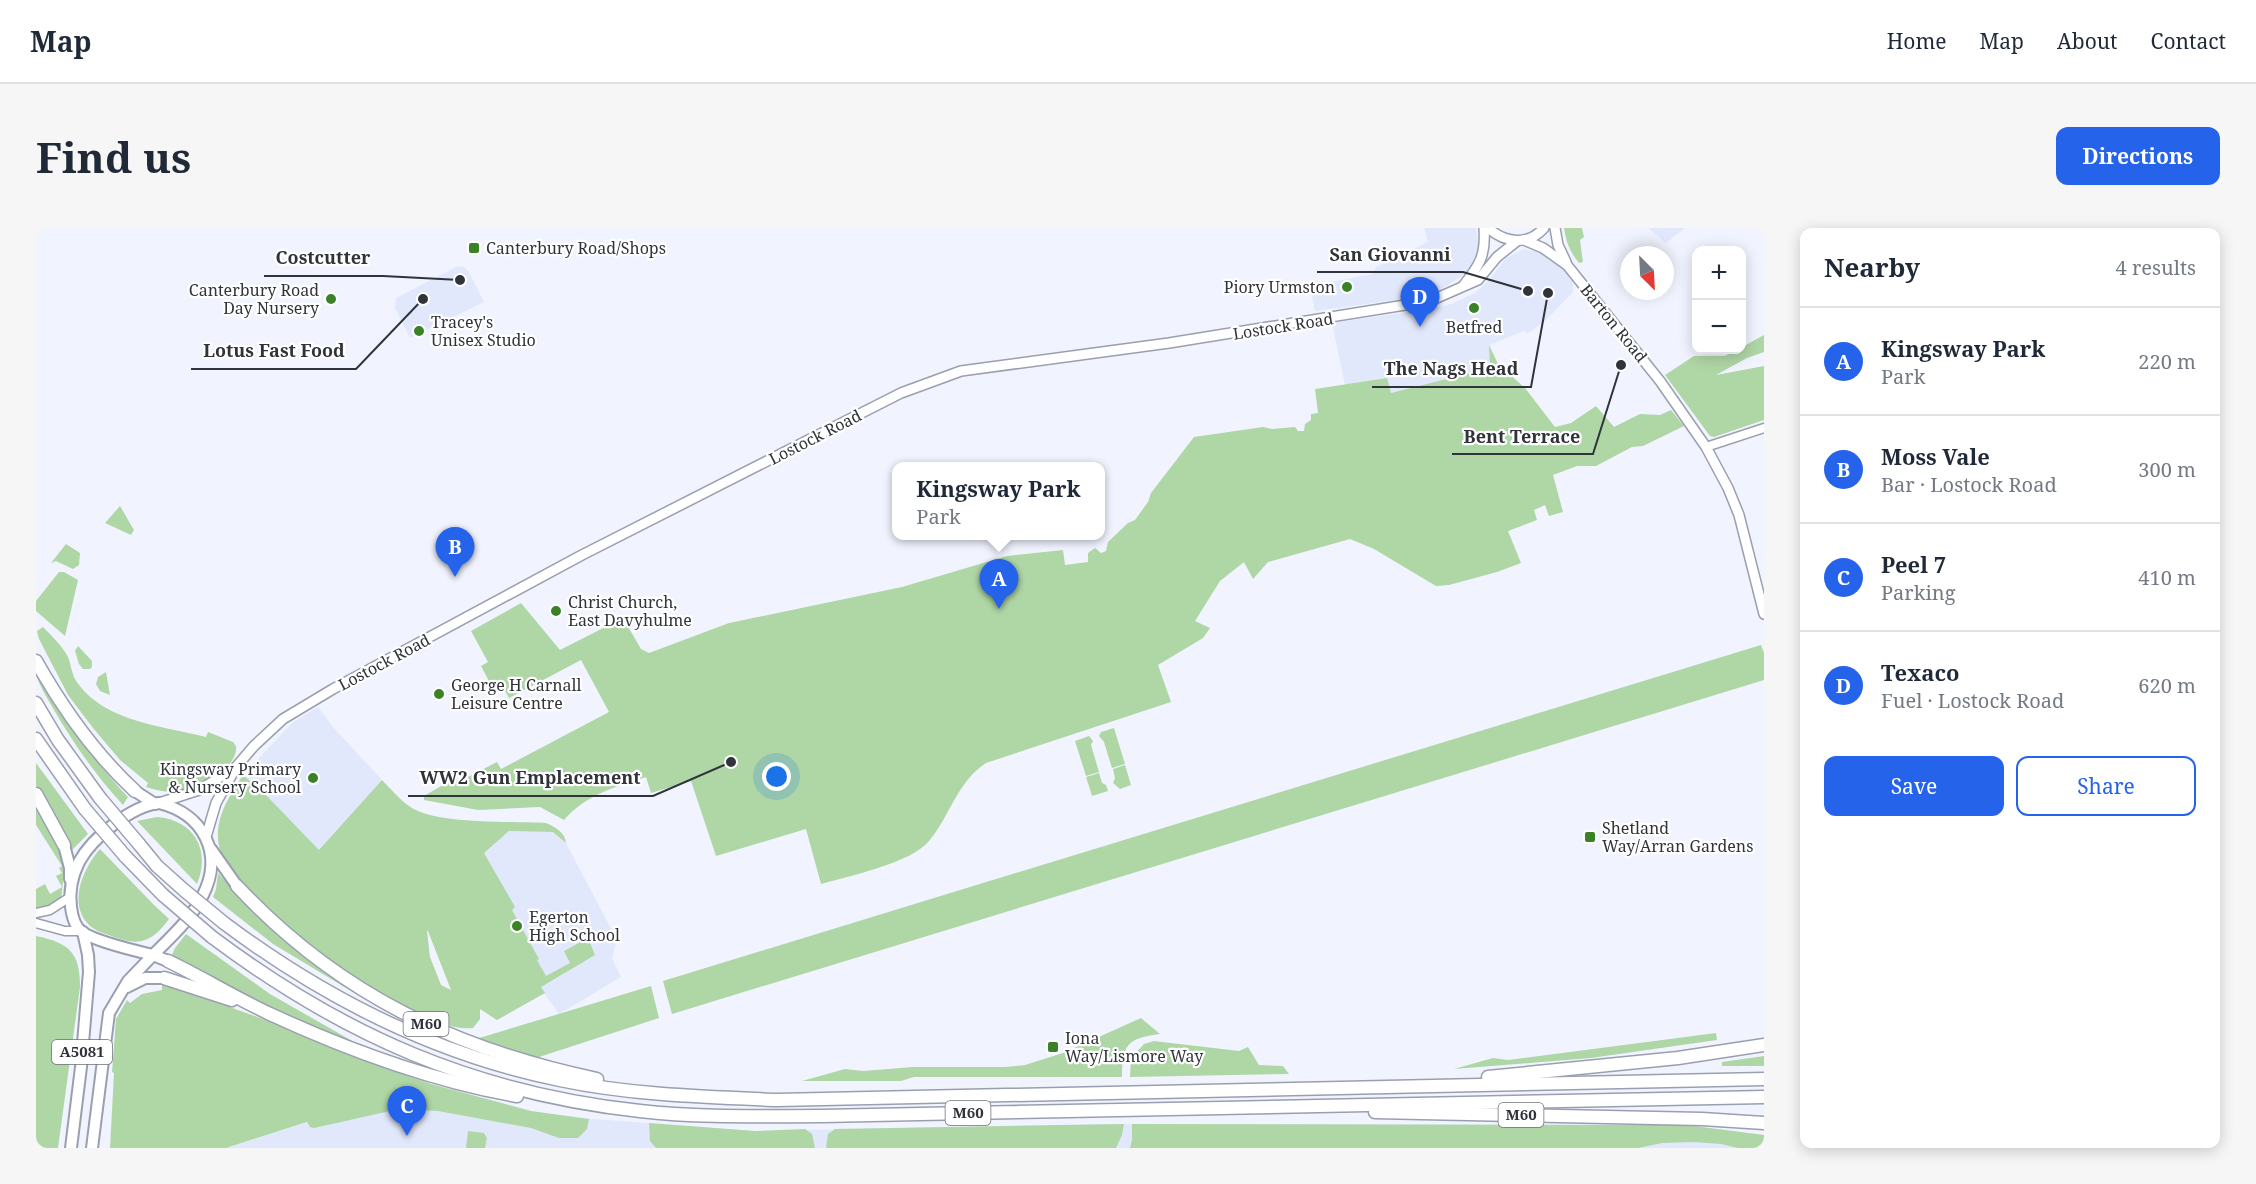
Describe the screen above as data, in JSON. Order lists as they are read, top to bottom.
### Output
{
  "streets": {
    "highway": ["M60", "A5081"],
    "main road": ["Barton Road", "Lostock Road"]
  },
  "crossings": [
    ["Barton Road", "Lostock Road"],
    ["Lostock Road", "A5081"]
  ],
  "places": {
    "transit": ["Canterbury Road/Shops", "Shetland Way/Arran Gardens", "Iona Way/Lismore Way"],
    "other": [
      "Costcutter",
      "Piory Urmston",
      "San Giovanni",
      "The Nags Head",
      "Canterbury Road Day Nursery",
      "Lotus Fast Food",
      "Betfred",
      "Tracey's Unisex Studio",
      "Bent Terrace",
      "Christ Church, East Davyhulme",
      "George H Carnall Leisure Centre",
      "WW2 Gun Emplacement",
      "Kingsway Primary & Nursery School",
      "Egerton High School"
    ]
  },
  "north": "bottom right",
  "page": {
    "header": "Map",
    "nav": [
      "Home",
      "Map",
      "About",
      "Contact"
    ],
    "buttons": [
      "Directions",
      ["Save", "Share"]
    ],
    "title": "Find us",
    "heading": ["Nearby", "4 results"],
    "map_buttons": ["+", "−"],
    "pins": [
      "D",
      "B",
      "A",
      "C"
    ],
    "list": [
      {
        "mark": "A",
        "name": "Kingsway Park",
        "note": "Park",
        "value": "220 m"
      },
      {
        "mark": "B",
        "name": "Moss Vale",
        "note": "Bar · Lostock Road",
        "value": "300 m"
      },
      {
        "mark": "C",
        "name": "Peel 7",
        "note": "Parking",
        "value": "410 m"
      },
      {
        "mark": "D",
        "name": "Texaco",
        "note": "Fuel · Lostock Road",
        "value": "620 m"
      }
    ],
    "popup": ["Kingsway Park", "Park"]
  }
}
